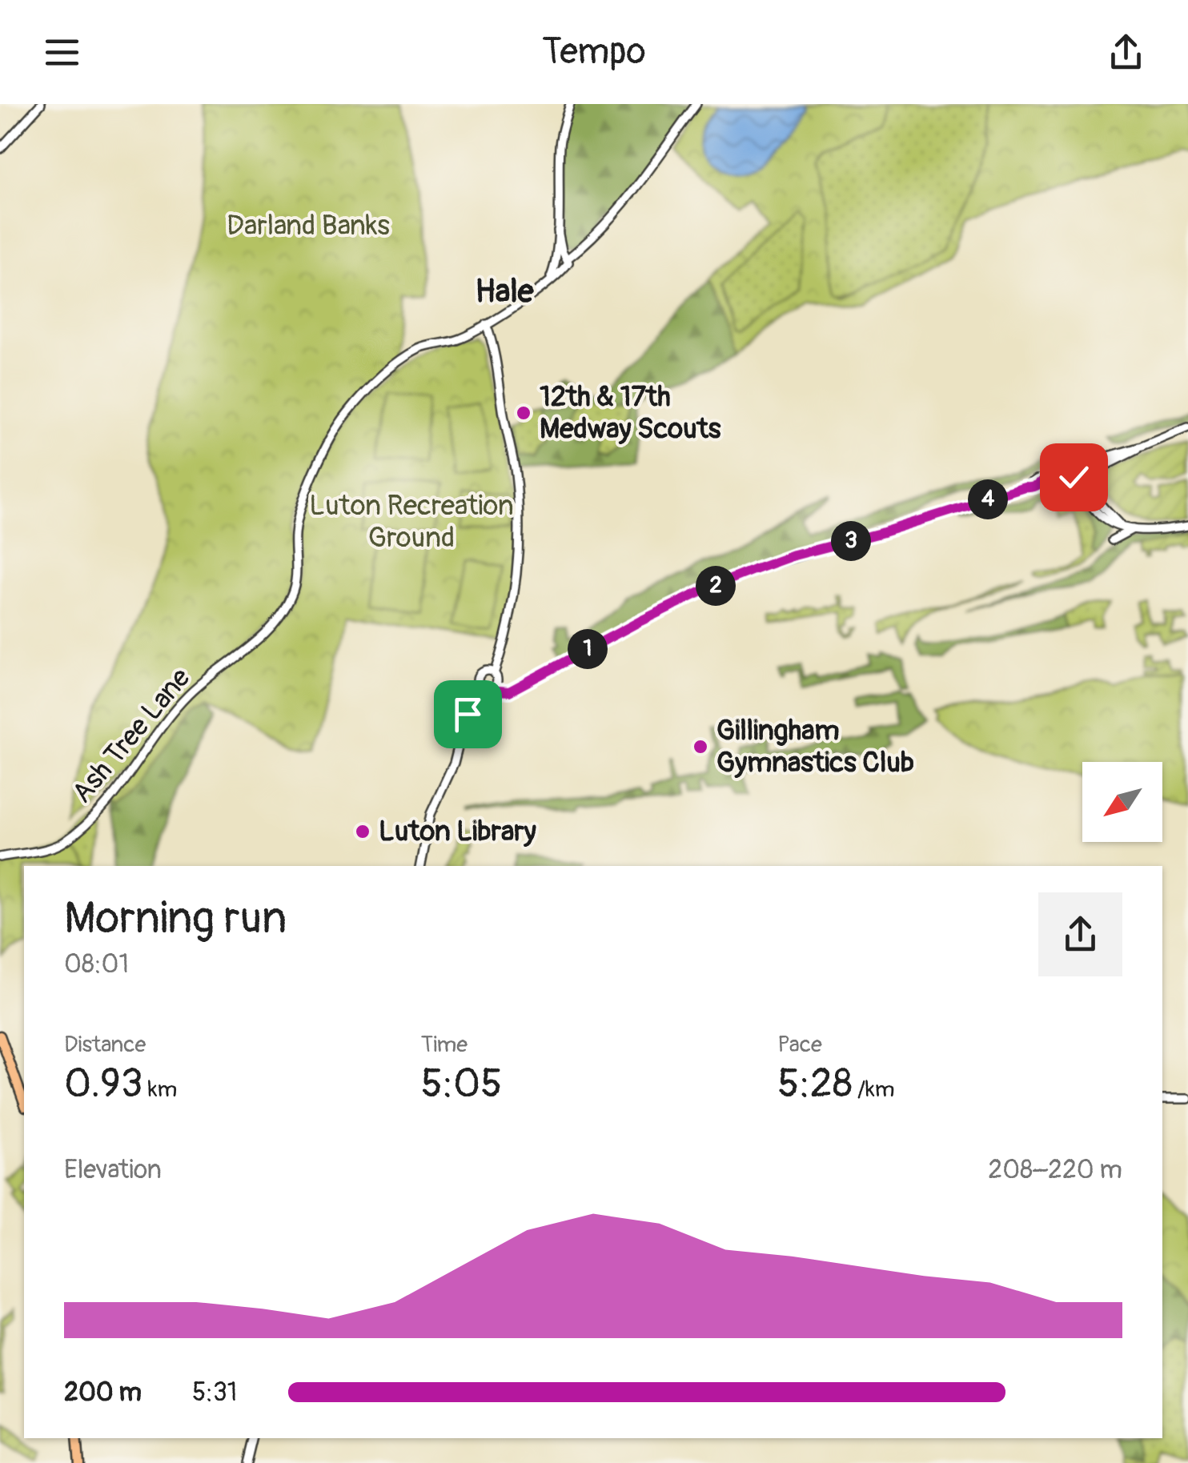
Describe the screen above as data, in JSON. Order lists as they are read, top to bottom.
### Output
{
  "streets": {
    "street": ["Ash Tree Lane"]
  },
  "districts": ["Hale"],
  "parks": ["Darland Banks", "Luton Recreation Ground"],
  "places": ["12th & 17th Medway Scouts", "Gillingham Gymnastics Club", "Luton Library"],
  "north": "bottom left",
  "page": {
    "header": "Tempo",
    "pins": [
      "4",
      "3",
      "2",
      "1"
    ],
    "heading": ["Morning run", "08:01"],
    "stats": [
      ["Distance", "0.93 km"],
      ["Time", "5:05"],
      ["Pace", "5:28 /km"]
    ],
    "chart": ["Elevation", "208–220 m"],
    "list": [
      {
        "name": "200 m",
        "note": "5:31"
      }
    ]
  }
}
